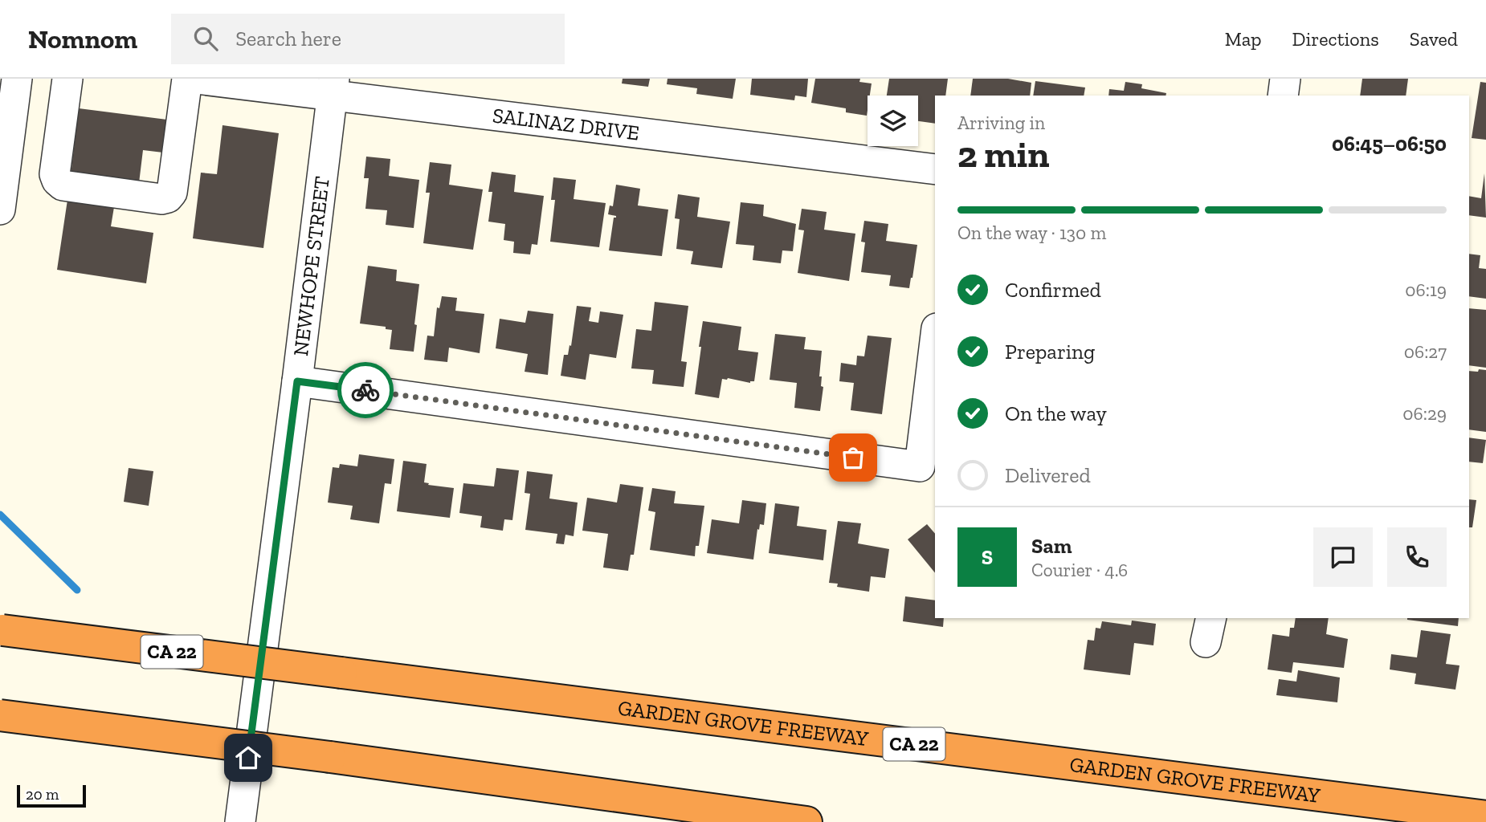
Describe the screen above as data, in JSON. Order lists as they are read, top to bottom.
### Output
{
  "streets": {
    "highway": ["CA 22", "GARDEN GROVE FREEWAY"],
    "street": ["SALINAZ DRIVE", "NEWHOPE STREET"]
  },
  "crossings": [
    ["SALINAZ DRIVE", "NEWHOPE STREET"]
  ],
  "scale_bar": "20 m",
  "page": {
    "header": "Nomnom",
    "search": "Search here",
    "nav": ["Map", "Directions", "Saved"],
    "heading": ["2 min", "Arriving in", "06:45–06:50"],
    "panel": ["Sam", "Courier · 4.6"],
    "bar": "On the way · 130 m",
    "list": [
      ["Confirmed", "06:19"],
      ["Preparing", "06:27"],
      ["On the way", "06:29"],
      "Delivered"
    ],
    "round": "S",
    "scale": "20 m"
  }
}
